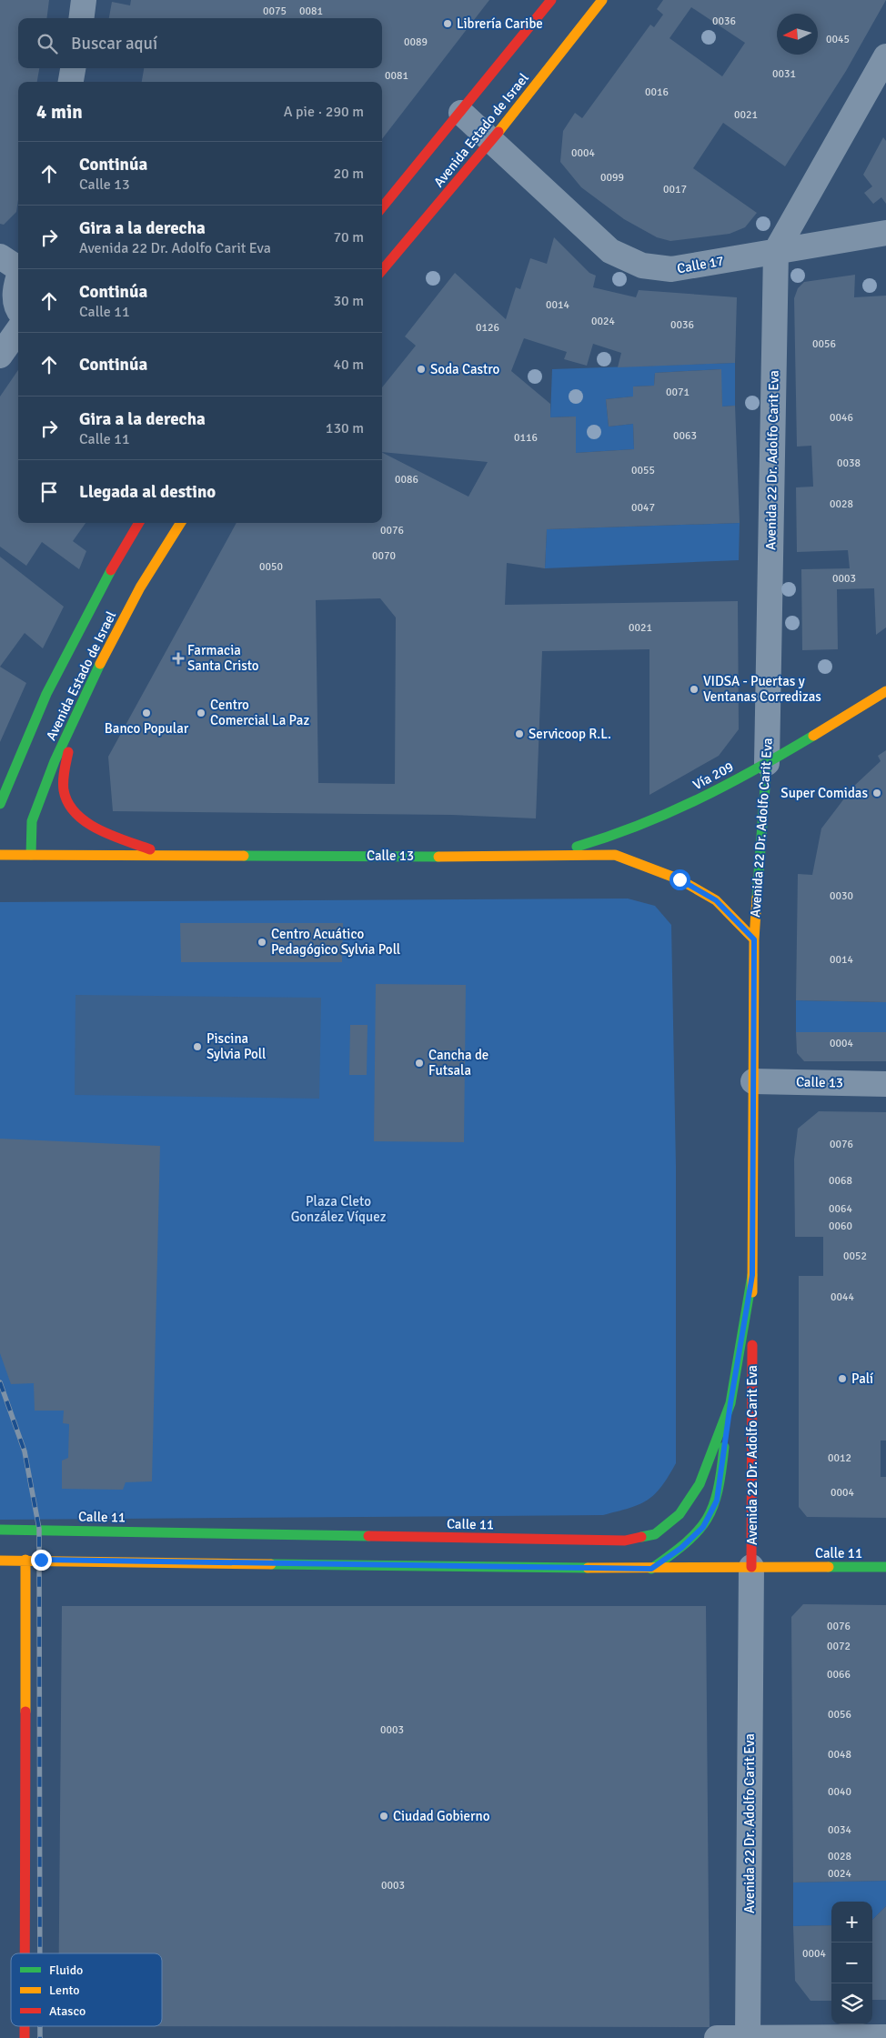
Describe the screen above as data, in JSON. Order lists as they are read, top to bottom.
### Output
{
  "streets": {
    "main road": [
      "Avenida Estado de Israel",
      "Avenida 22 Dr. Adolfo Carit Eva",
      "Vía 209",
      "Calle 13",
      "Calle 11"
    ],
    "street": ["Calle 17"]
  },
  "crossings": [
    ["Avenida Estado de Israel", "Calle 17"],
    ["Avenida Estado de Israel", "Calle 13"],
    ["Calle 17", "Avenida 22 Dr. Adolfo Carit Eva"],
    ["Avenida 22 Dr. Adolfo Carit Eva", "Vía 209"],
    ["Avenida 22 Dr. Adolfo Carit Eva", "Calle 13"],
    ["Avenida 22 Dr. Adolfo Carit Eva", "Calle 11"],
    ["Vía 209", "Calle 13"]
  ],
  "parks": ["Plaza Cleto González Víquez"],
  "places": {
    "other": [
      "Librería Caribe",
      "Soda Castro",
      "VIDSA - Puertas y Ventanas Corredizas",
      "Banco Popular",
      "Centro Comercial La Paz",
      "Servicoop R.L.",
      "Super Comidas",
      "Centro Acuático Pedagógico Sylvia Poll",
      "Piscina Sylvia Poll",
      "Cancha de Futsala",
      "Palí",
      "Ciudad Gobierno"
    ],
    "health": ["Farmacia Santa Cristo"]
  },
  "house_numbers": [
    "0075",
    "0081",
    "0036",
    "0045",
    "0089",
    "0031",
    "0081",
    "0016",
    "0021",
    "0004",
    "0099",
    "0017",
    "0014",
    "0024",
    "0036",
    "0126",
    "0056",
    "0071",
    "0046",
    "0063",
    "0116",
    "0038",
    "0055",
    "0086",
    "0028",
    "0047",
    "0076",
    "0070",
    "0050",
    "0003",
    "0021",
    "0030",
    "0014",
    "0004",
    "0076",
    "0068",
    "0064",
    "0060",
    "0052",
    "0044",
    "0012",
    "0004",
    "0076",
    "0072",
    "0066",
    "0056",
    "0003",
    "0048",
    "0040",
    "0034",
    "0028",
    "0024",
    "0003",
    "0004"
  ],
  "legend": ["Fluido", "Lento", "Atasco"],
  "north": "left",
  "page": {
    "search": "Buscar aquí",
    "heading": ["4 min", "A pie · 290 m"],
    "list": [
      ["Continúa", "Calle 13", "20 m"],
      ["Gira a la derecha", "Avenida 22 Dr. Adolfo Carit Eva", "70 m"],
      ["Continúa", "Calle 11", "30 m"],
      ["Continúa", "40 m"],
      ["Gira a la derecha", "Calle 11", "130 m"],
      "Llegada al destino"
    ],
    "map_buttons": ["+", "−"]
  }
}
